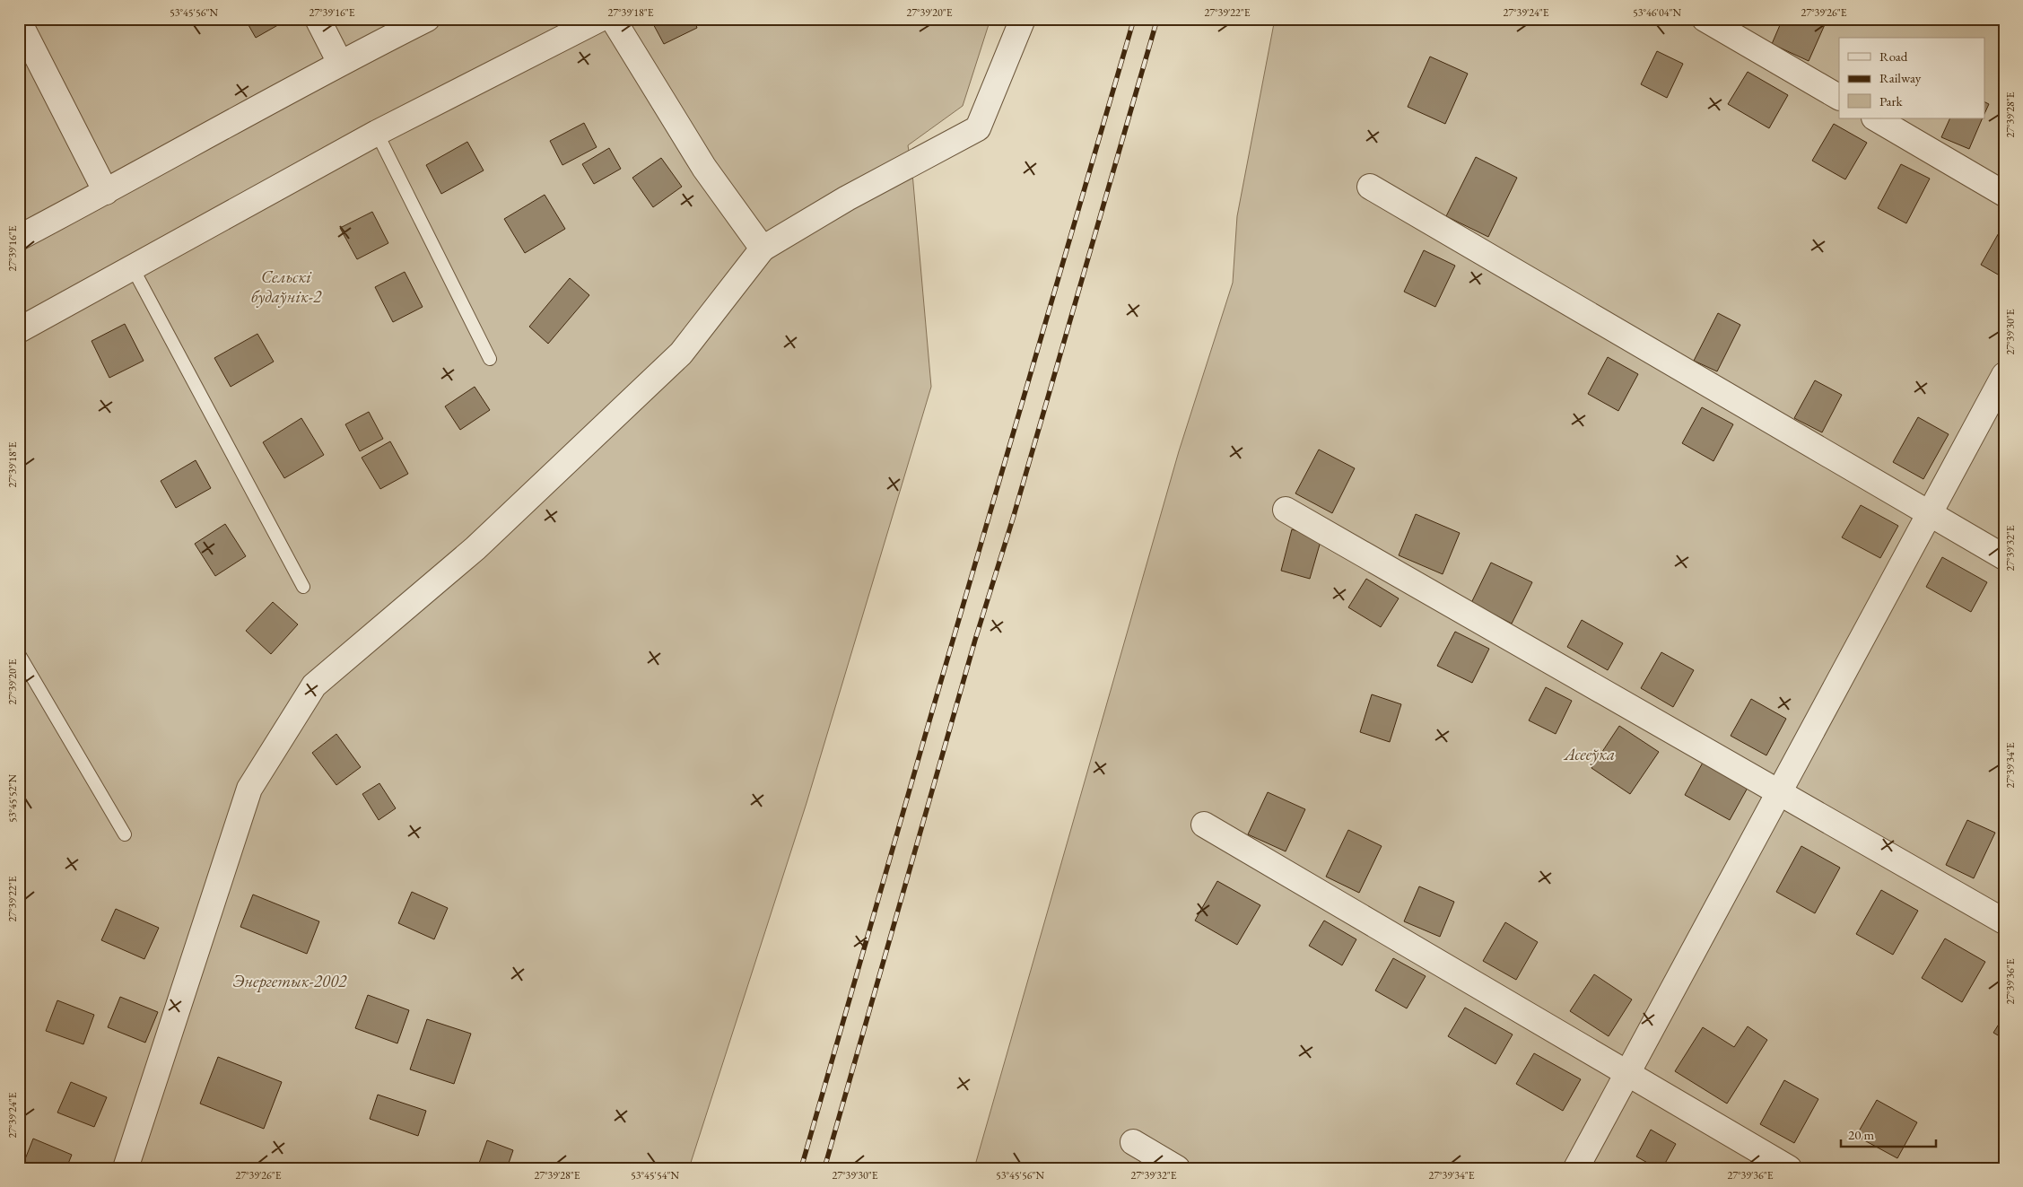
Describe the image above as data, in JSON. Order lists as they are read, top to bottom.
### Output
{
  "parks": ["Сельскі будаўнік-2", "Асееўка", "Энергетык-2002"],
  "legend": ["Road", "Railway", "Park"],
  "scale_bar": "20 m",
  "coordinates": [
    "53°45'56\"N",
    "27°39'16\"E",
    "27°39'18\"E",
    "27°39'20\"E",
    "27°39'22\"E",
    "27°39'24\"E",
    "53°46'04\"N",
    "27°39'26\"E",
    "27°39'28\"E",
    "27°39'30\"E",
    "27°39'32\"E",
    "27°39'34\"E",
    "53°45'52\"N",
    "27°39'36\"E",
    "53°45'54\"N"
  ]
}
